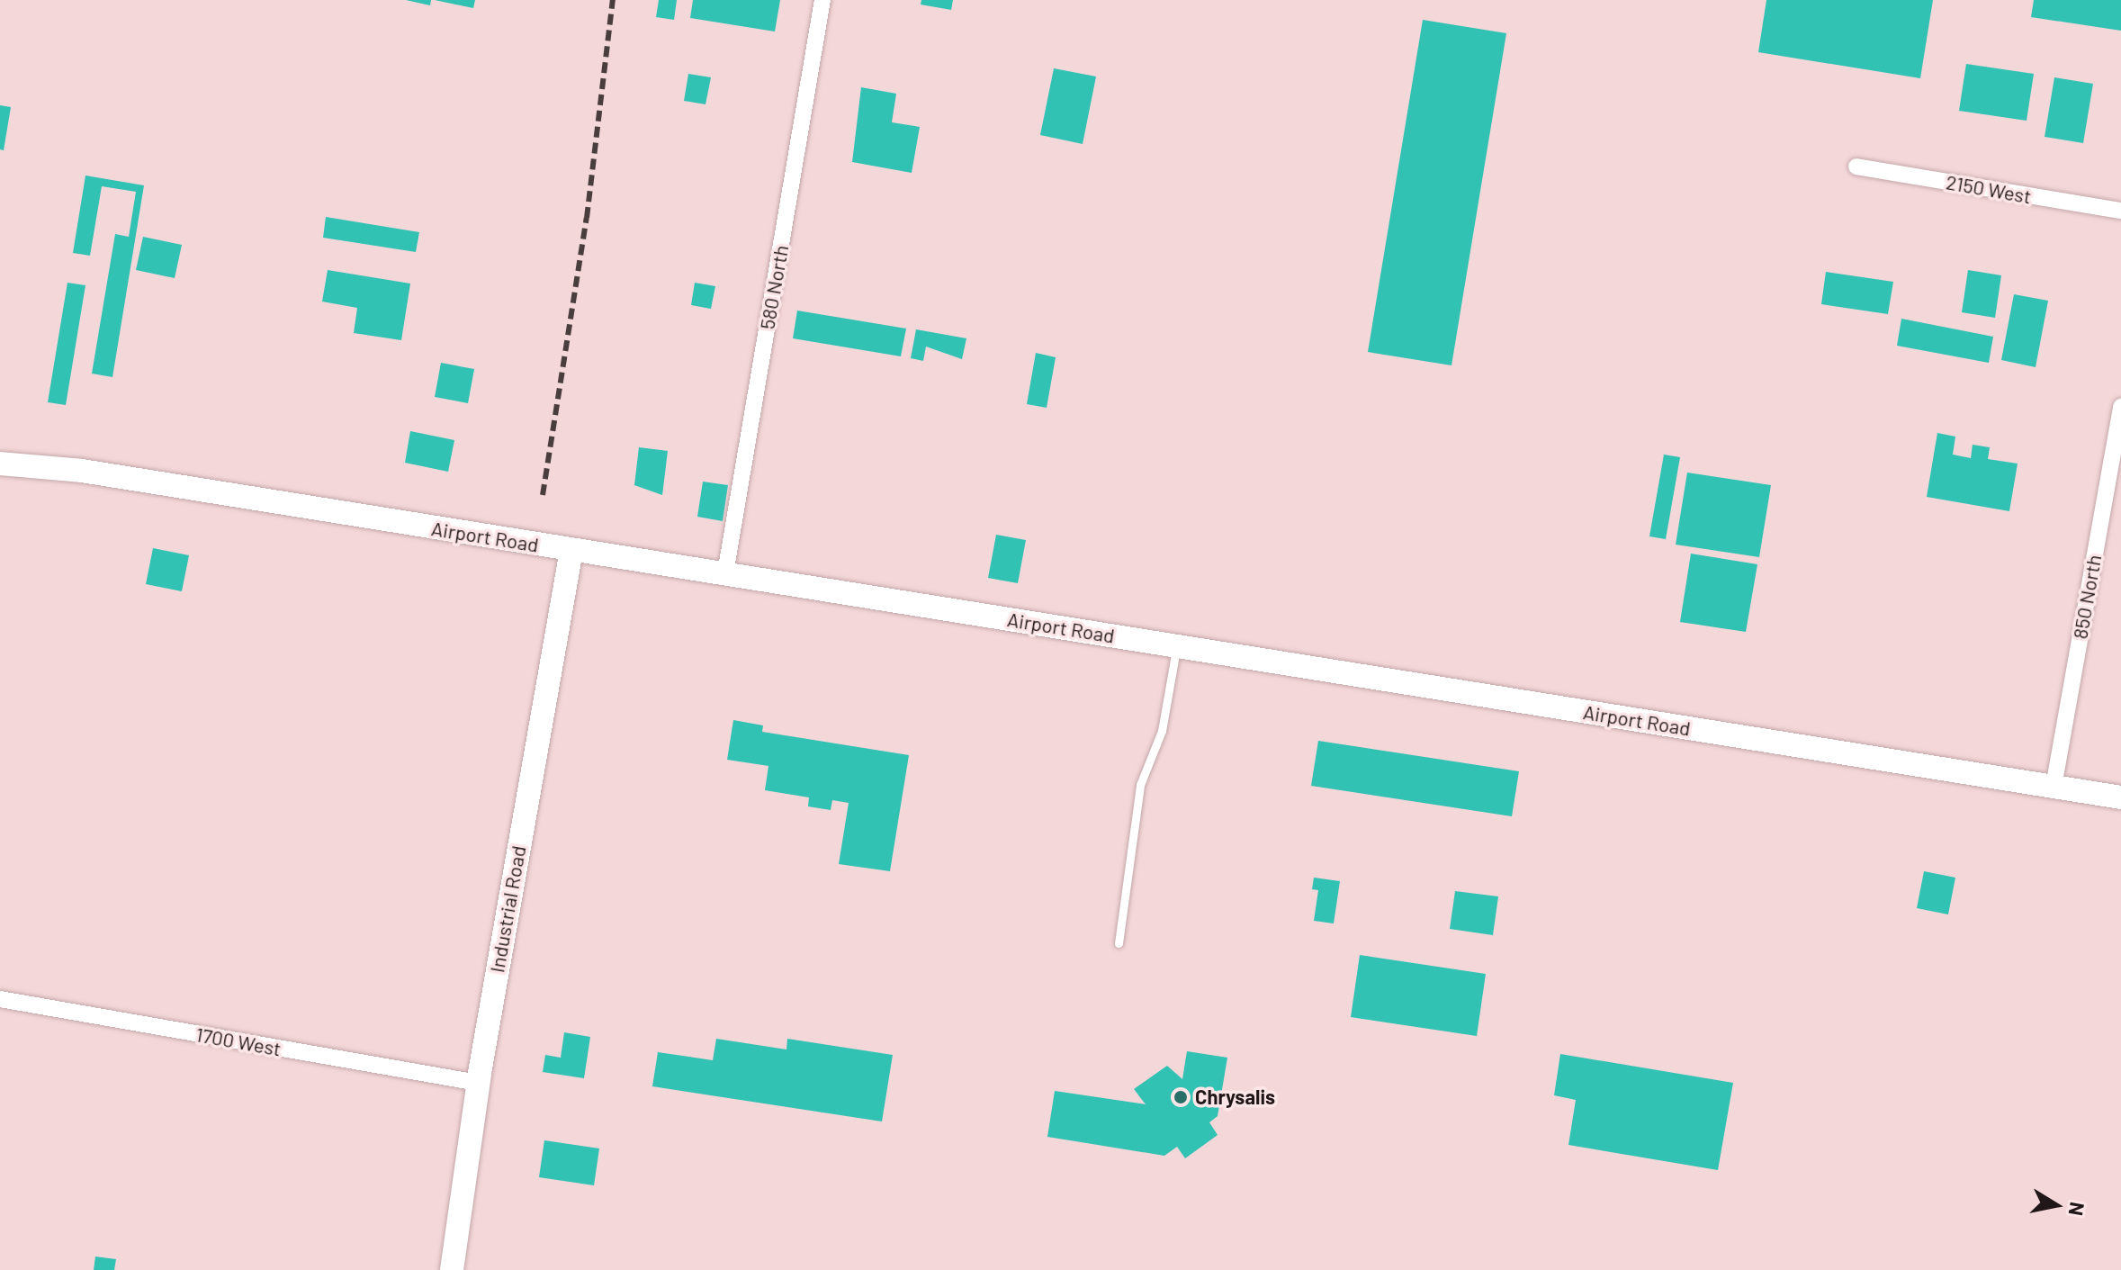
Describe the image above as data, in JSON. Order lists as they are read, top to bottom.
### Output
{
  "streets": {
    "street": [
      "2150 West",
      "580 North",
      "Airport Road",
      "850 North",
      "Industrial Road",
      "1700 West"
    ]
  },
  "crossings": [
    ["580 North", "Airport Road"],
    ["Airport Road", "850 North"],
    ["Airport Road", "Industrial Road"],
    ["Industrial Road", "1700 West"]
  ],
  "places": ["Chrysalis"],
  "north": "right"
}
